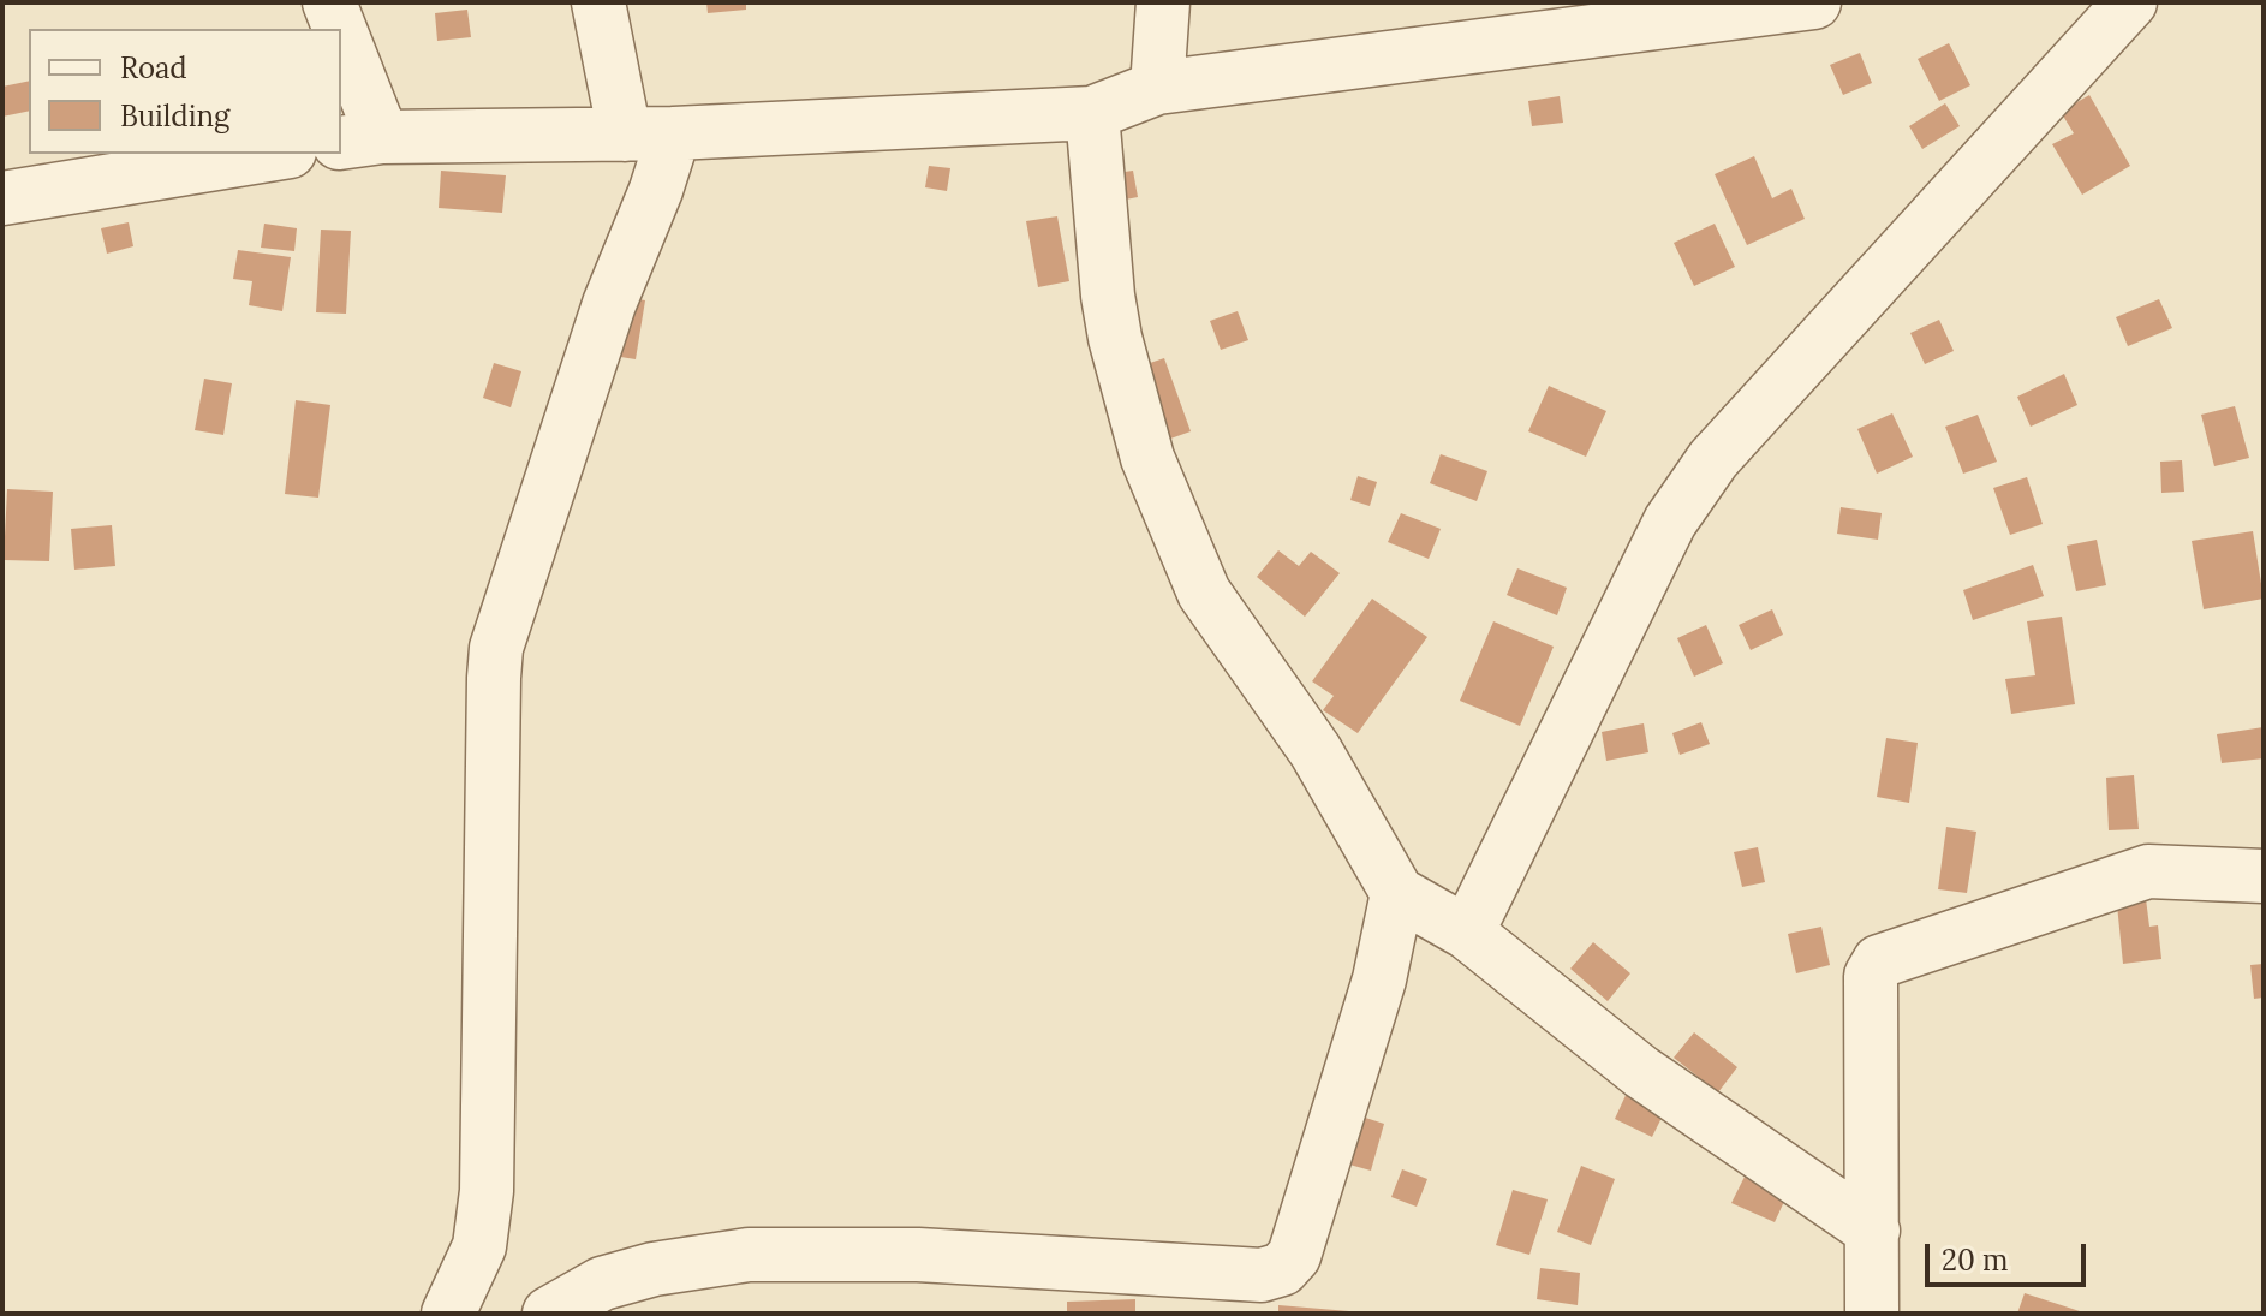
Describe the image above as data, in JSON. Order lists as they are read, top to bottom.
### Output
{
  "legend": ["Road", "Building"],
  "scale_bar": "20 m"
}
